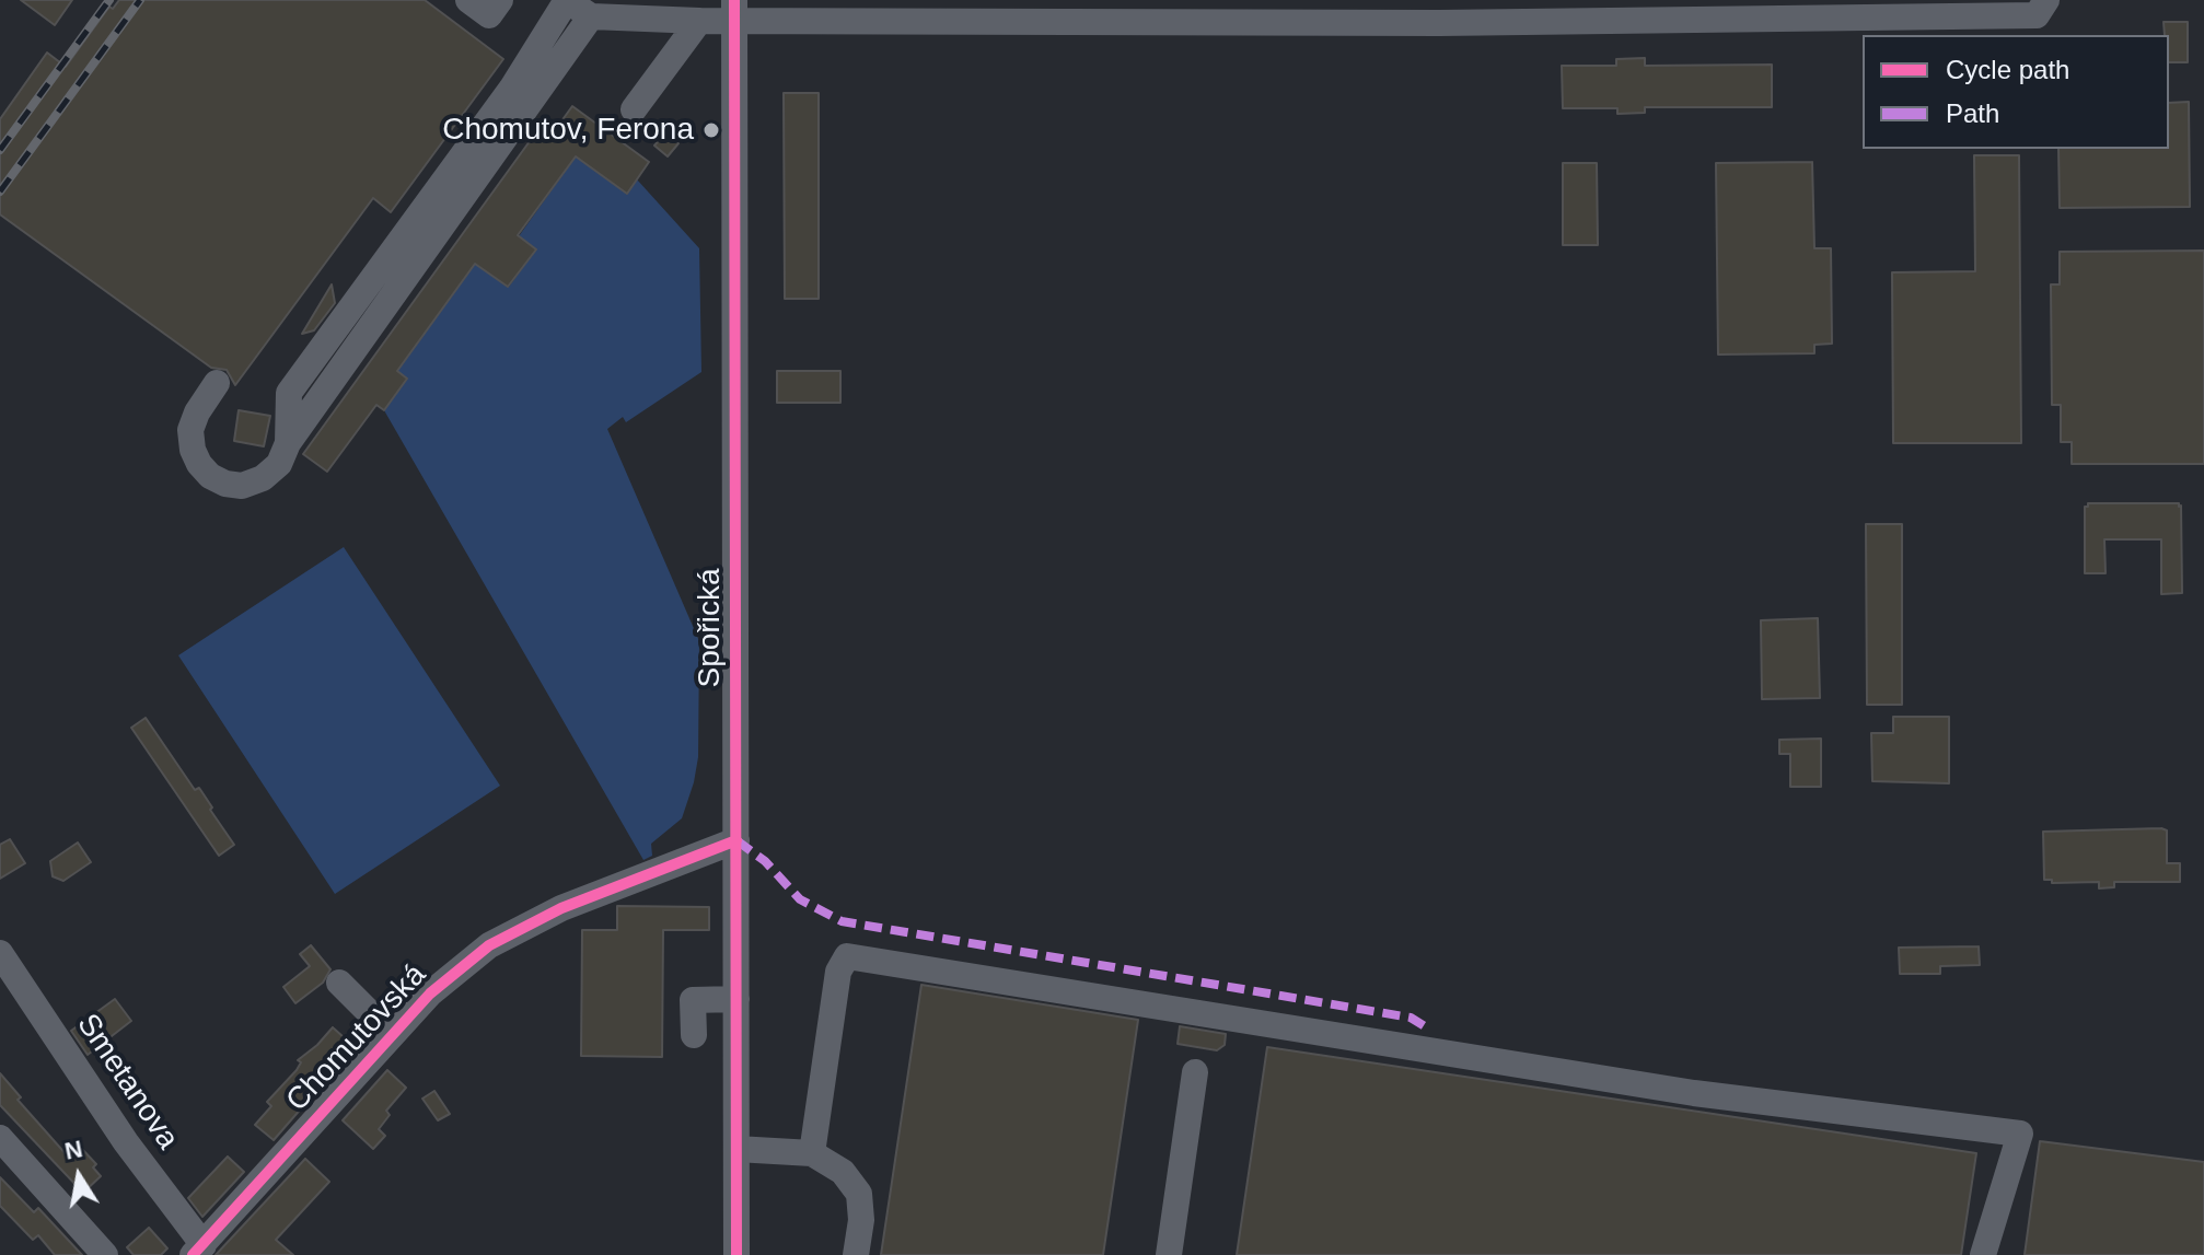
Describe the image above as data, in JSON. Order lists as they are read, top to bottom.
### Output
{
  "streets": {
    "street": ["Spořická", "Chomutovská", "Smetanova"]
  },
  "crossings": [
    ["Spořická", "Chomutovská"],
    ["Chomutovská", "Smetanova"]
  ],
  "places": ["Chomutov, Ferona"],
  "legend": ["Cycle path", "Path"],
  "north": "top"
}
